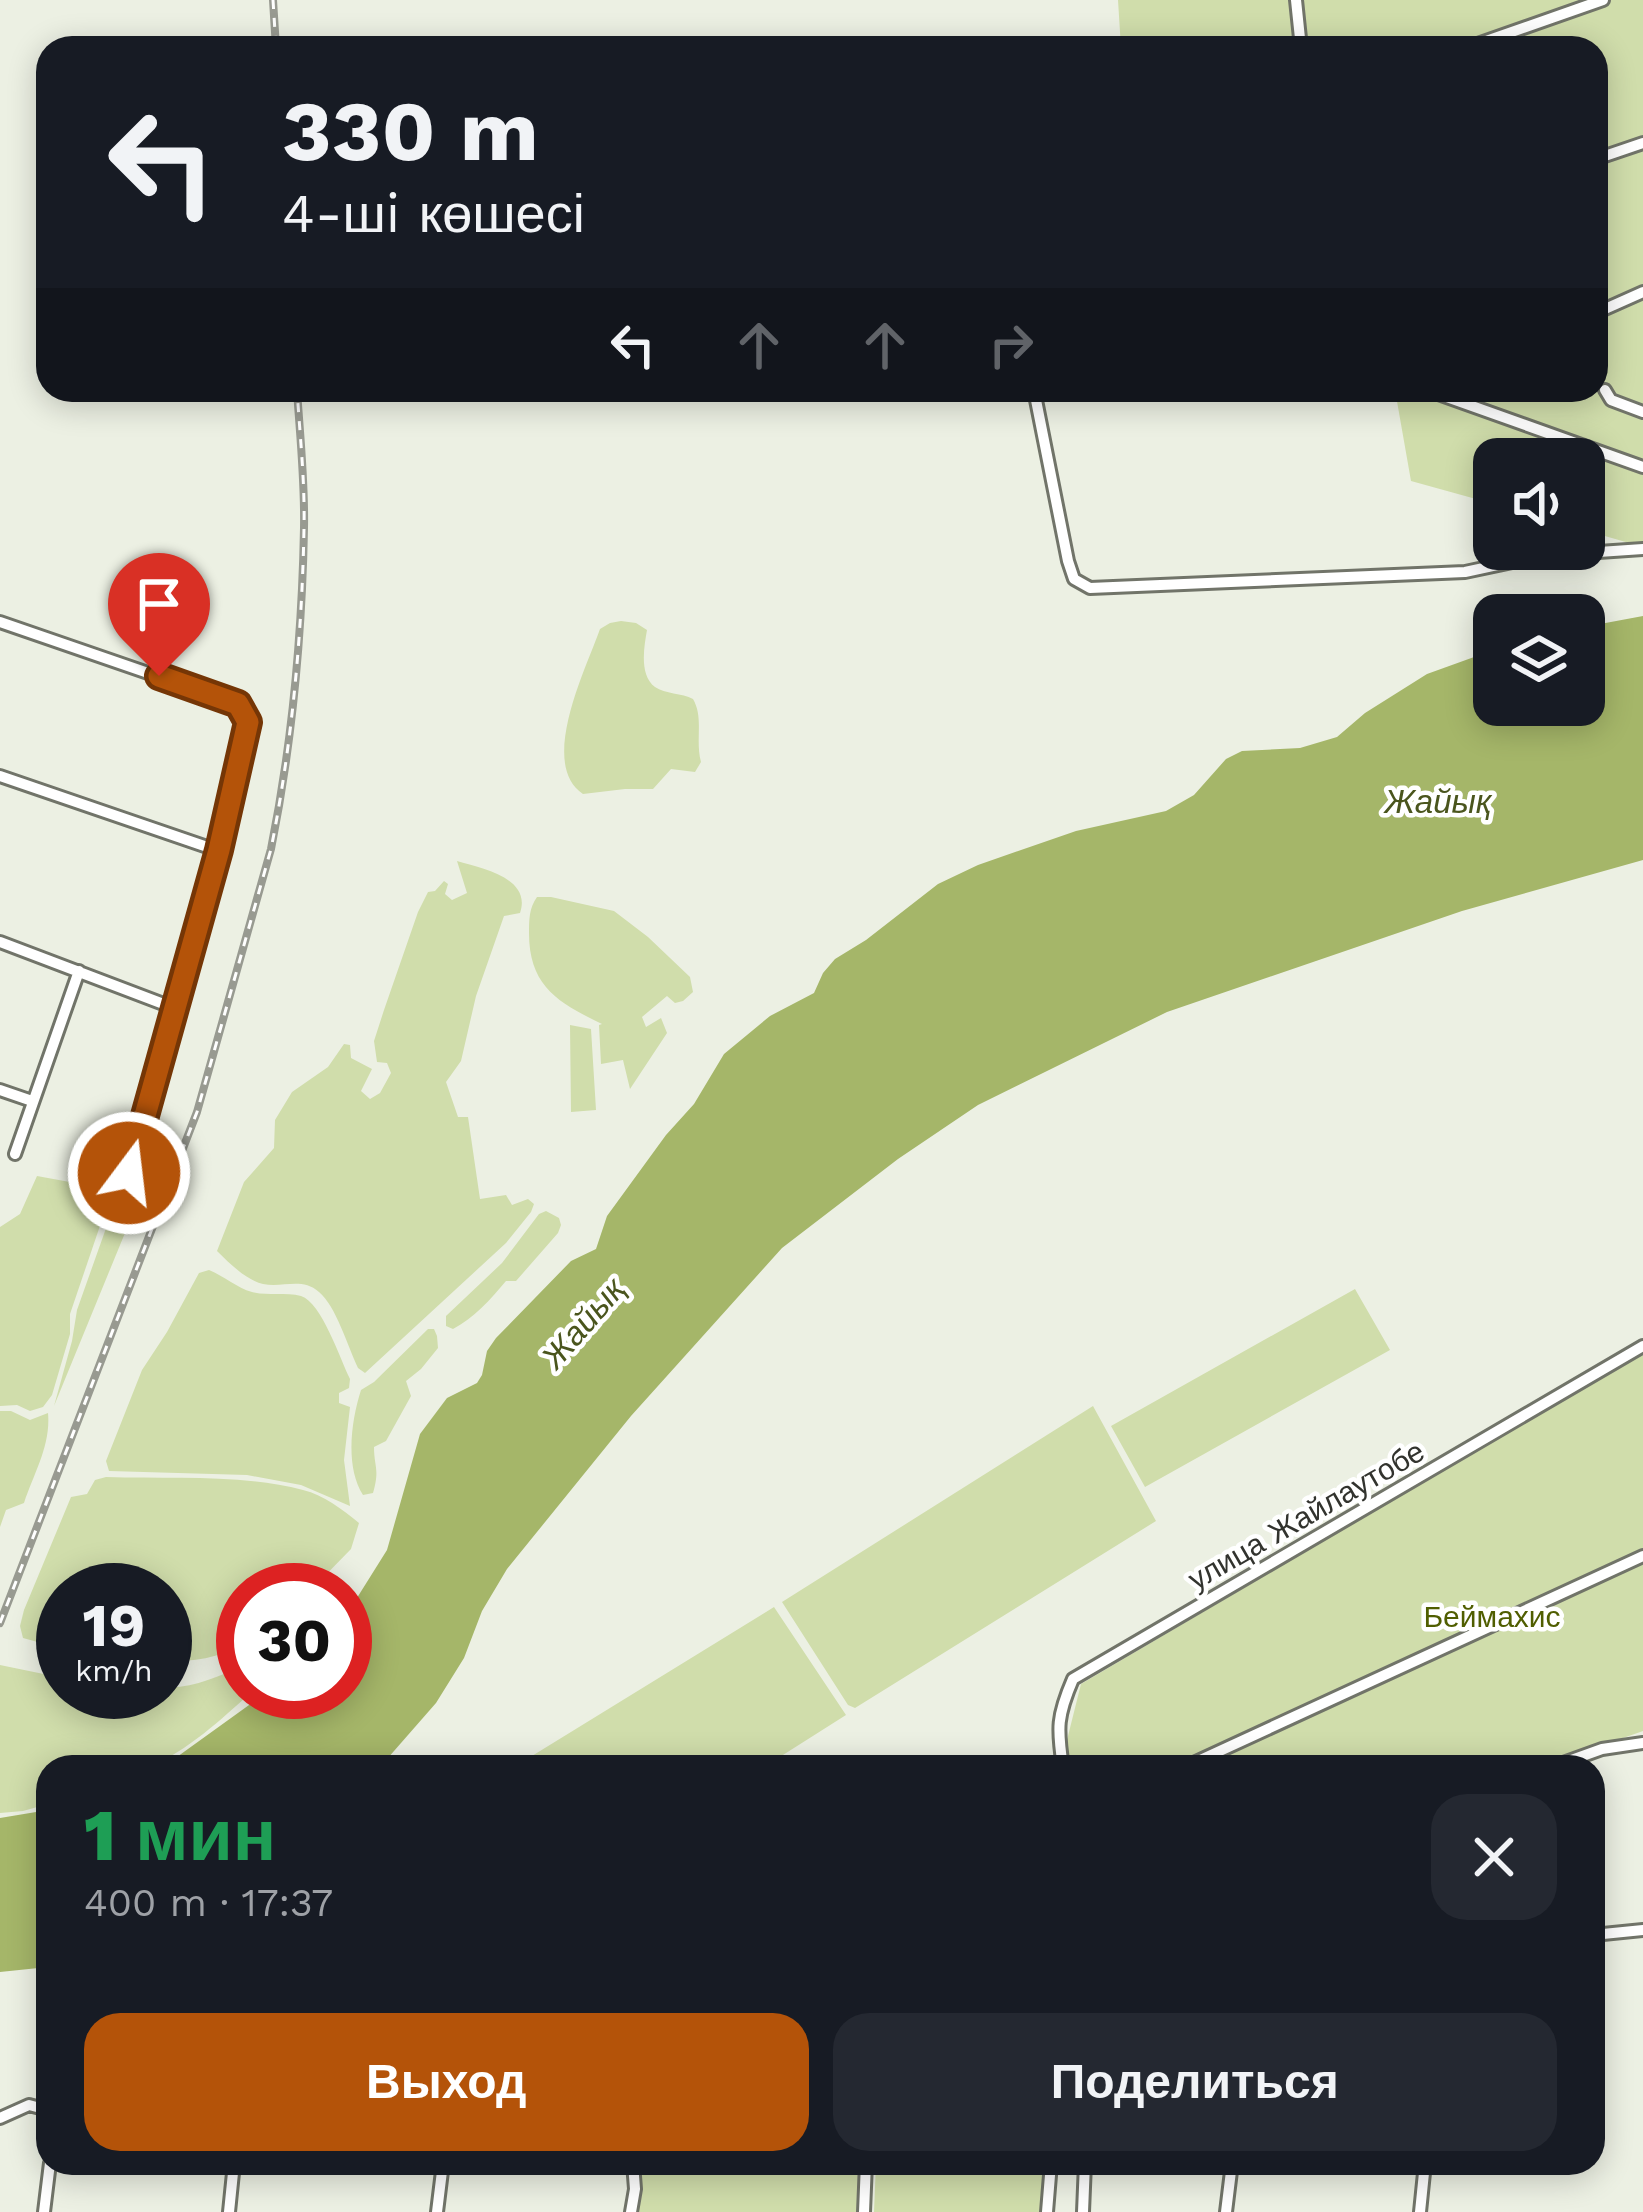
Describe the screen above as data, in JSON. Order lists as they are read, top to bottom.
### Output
{
  "streets": {
    "street": ["улица Жайлаутобе"]
  },
  "water": ["Жайық"],
  "parks": ["Беймахис"],
  "page": {
    "turn": ["330 m", "4-шi көшесі"],
    "speed": "19 km/h",
    "limit": "30",
    "heading": ["1 мин", "400 m · 17:37"],
    "buttons": ["Выход", "Поделиться"]
  }
}
